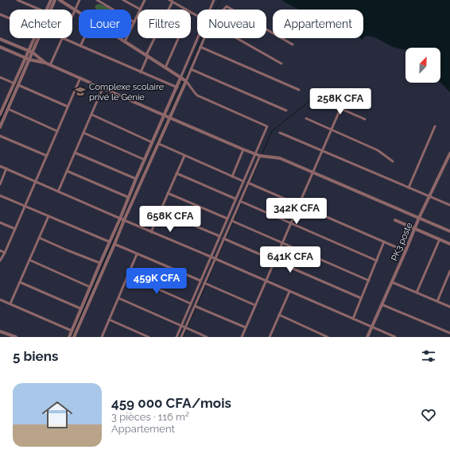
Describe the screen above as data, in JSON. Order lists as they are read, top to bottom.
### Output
{
  "streets": {
    "street": ["PK3 poste"]
  },
  "places": {
    "school or university": ["Complexe scolaire privé le Génie"]
  },
  "north": "top right",
  "page": {
    "chip": [
      "Acheter",
      "Louer",
      "Filtres",
      "Nouveau",
      "Appartement"
    ],
    "price": [
      "258K CFA",
      "342K CFA",
      "658K CFA",
      "641K CFA",
      "459K CFA"
    ],
    "heading": "5 biens",
    "list": [
      {
        "name": "459 000 CFA/mois",
        "note": "3 pièces · 116 m² · Appartement"
      }
    ]
  }
}
